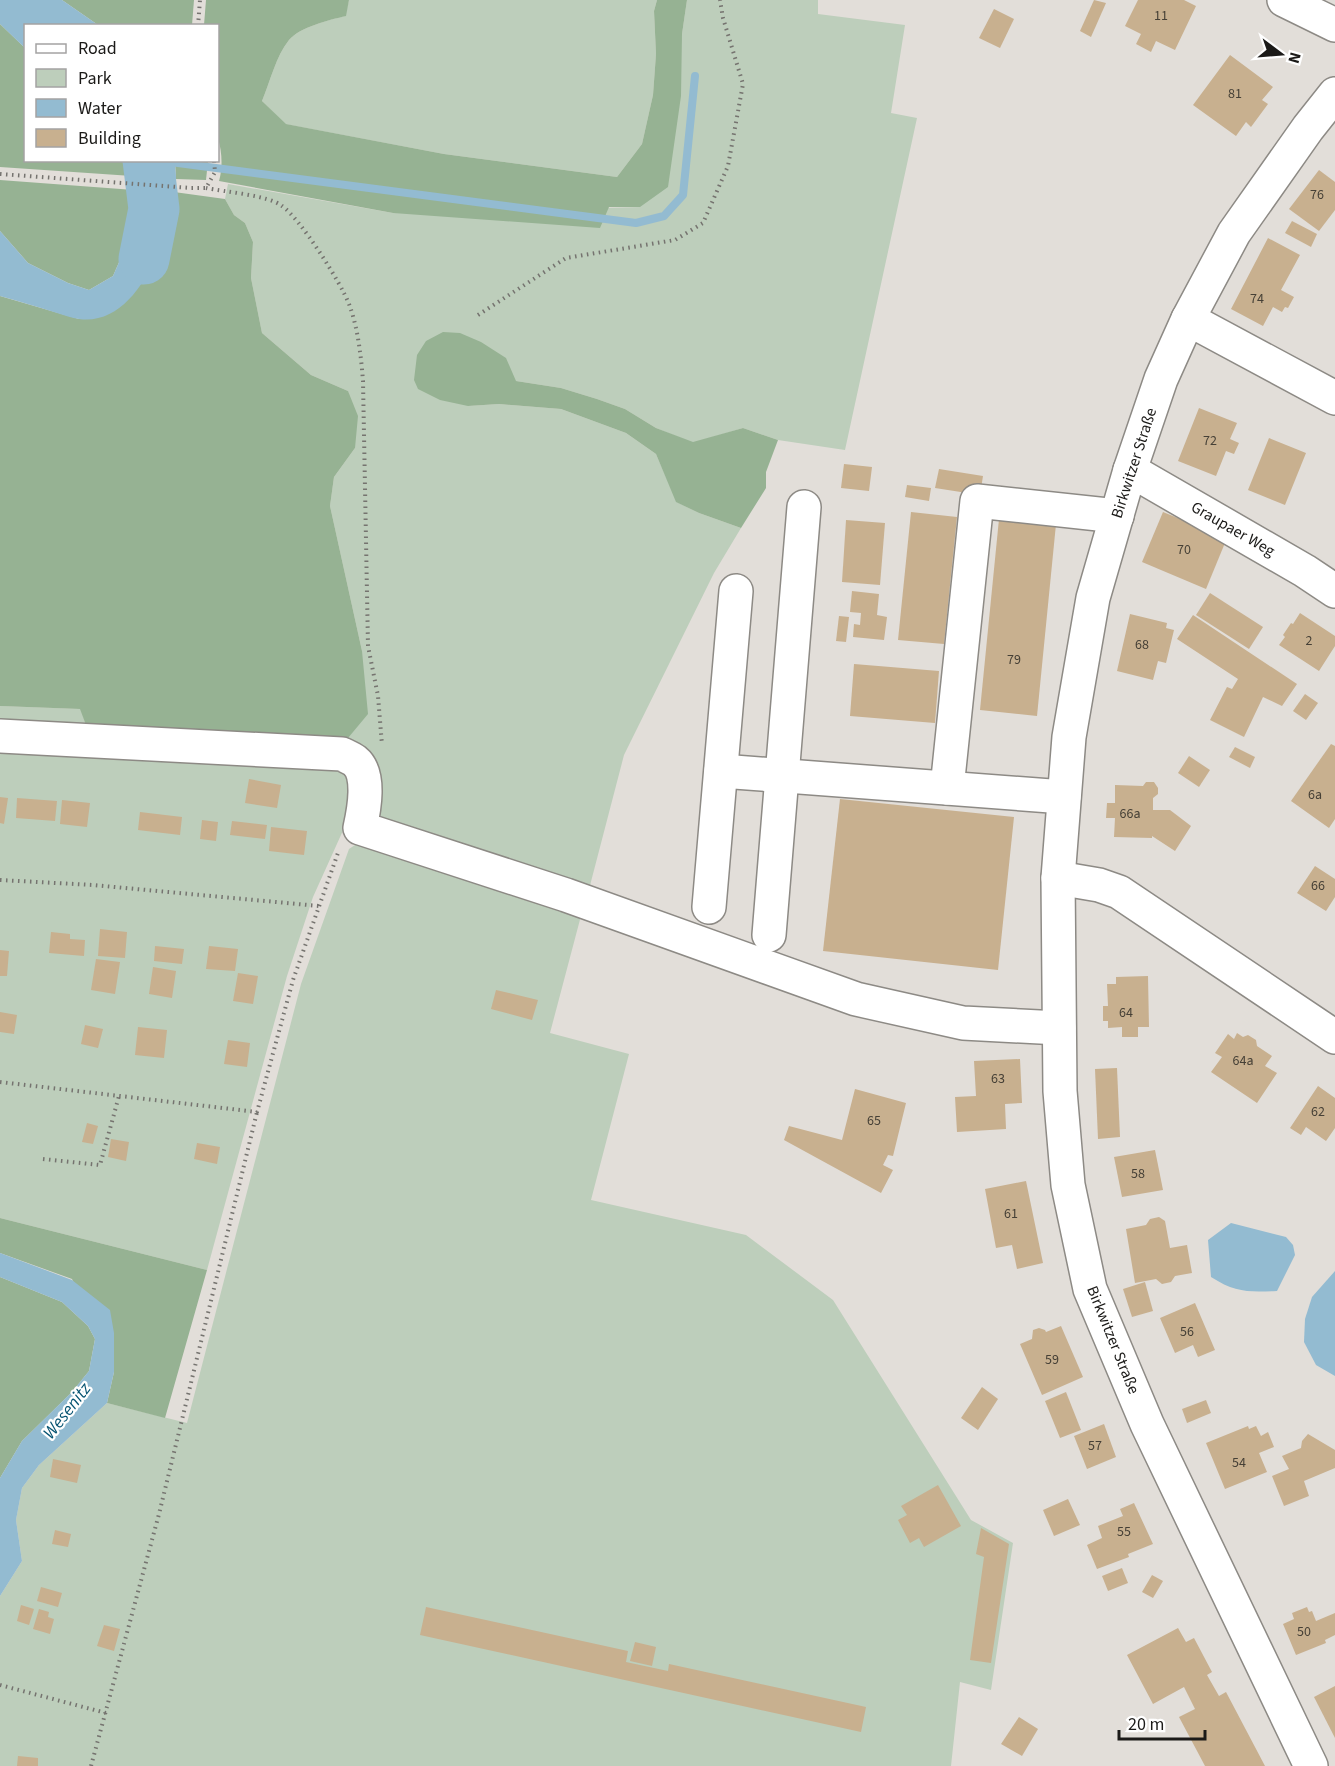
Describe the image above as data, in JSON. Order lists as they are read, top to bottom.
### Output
{
  "streets": {
    "street": ["Birkwitzer Straße", "Graupaer Weg"]
  },
  "crossings": [
    ["Birkwitzer Straße", "Graupaer Weg"]
  ],
  "water": ["Wesenitz"],
  "house_numbers": [
    "11",
    "81",
    "76",
    "74",
    "72",
    "70",
    "2",
    "68",
    "79",
    "6a",
    "66a",
    "66",
    "64",
    "64a",
    "63",
    "62",
    "65",
    "58",
    "61",
    "56",
    "59",
    "57",
    "54",
    "55",
    "50"
  ],
  "legend": [
    "Road",
    "Park",
    "Water",
    "Building"
  ],
  "scale_bar": "20 m",
  "north": "right"
}
